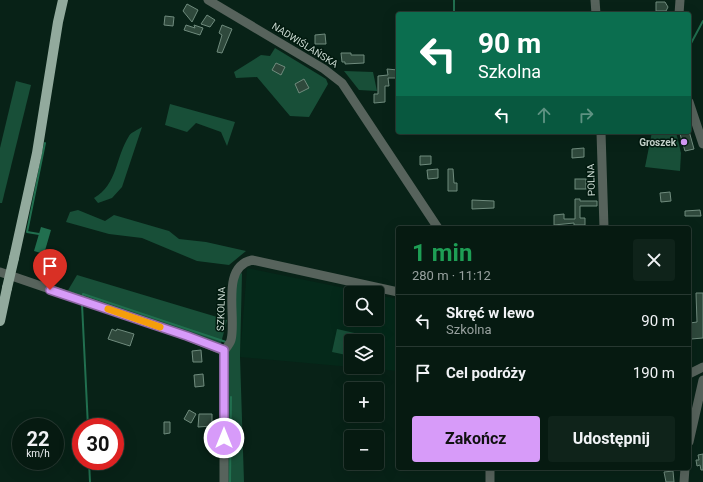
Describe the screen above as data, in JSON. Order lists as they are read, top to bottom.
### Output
{
  "streets": {
    "street": ["NADWIŚLAŃSKA", "POLNA", "SZKOLNA"]
  },
  "places": ["Groszek"],
  "page": {
    "turn": ["90 m", "Szkolna"],
    "heading": ["1 min", "280 m · 11:12"],
    "map_buttons": ["+", "−"],
    "list": [
      {
        "name": "Skręć w lewo",
        "note": "Szkolna",
        "value": "90 m"
      },
      {
        "name": "Cel podróży",
        "value": "190 m"
      }
    ],
    "buttons": ["Zakończ", "Udostępnij"],
    "speed": "22 km/h",
    "limit": "30"
  }
}
